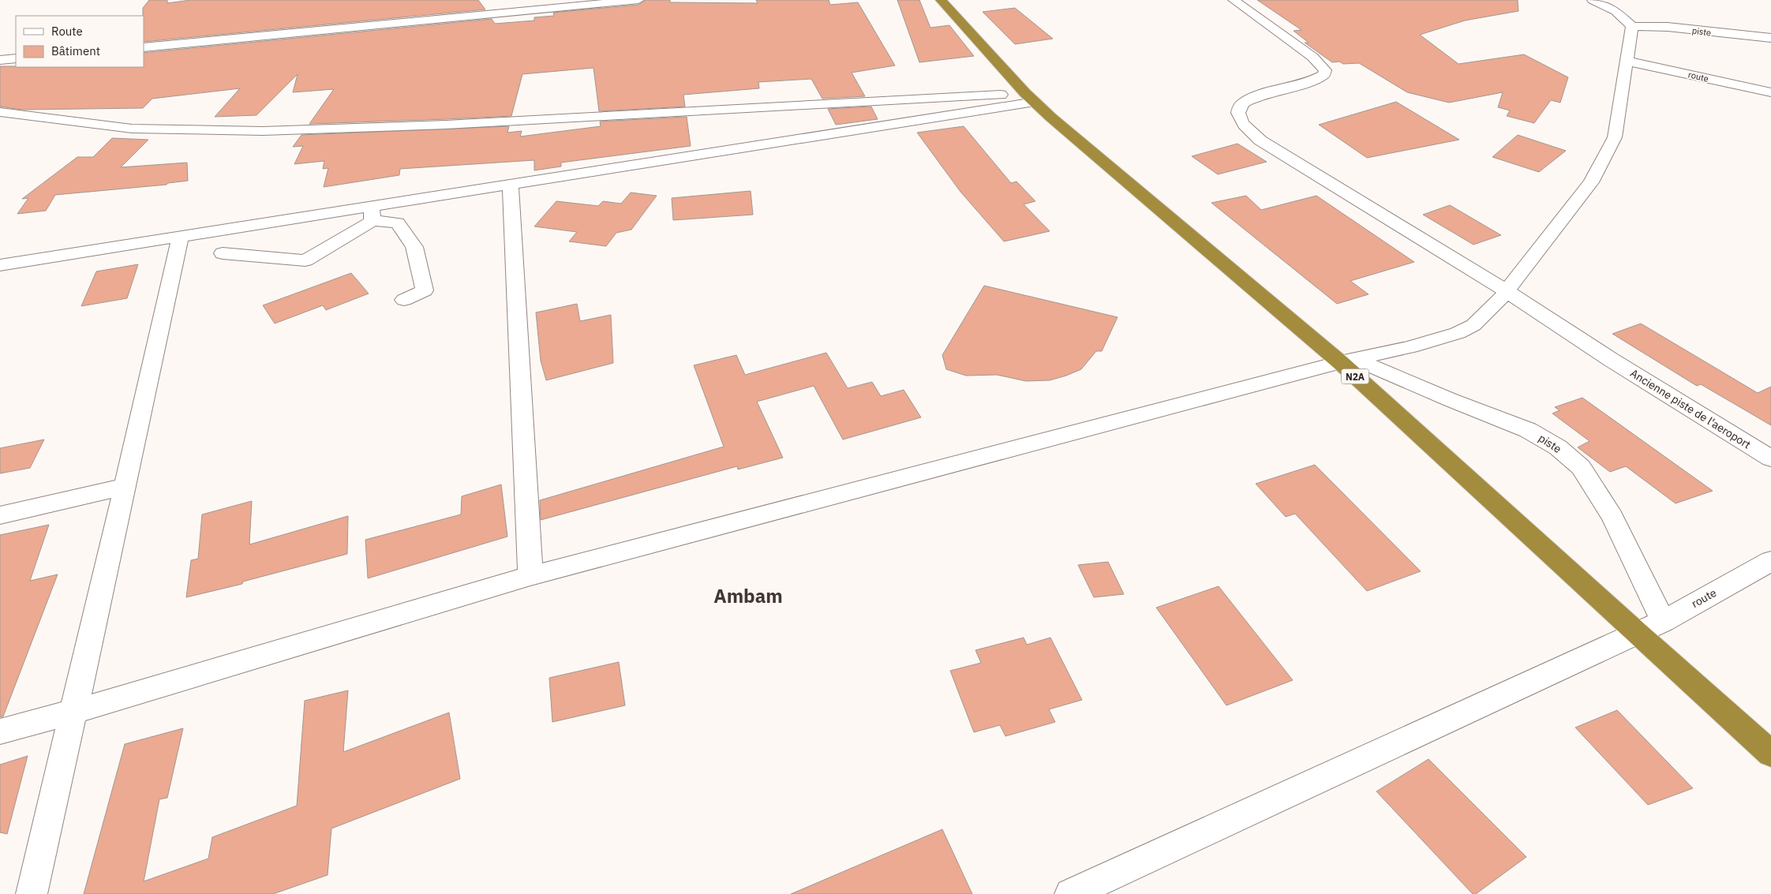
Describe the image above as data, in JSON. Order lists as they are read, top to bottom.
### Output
{
  "streets": {
    "highway": ["N2A"],
    "street": ["piste", "route", "Ancienne piste de l'aeroport"]
  },
  "crossings": [
    ["piste", "route"],
    ["piste", "N2A"],
    ["route", "N2A"]
  ],
  "districts": ["Ambam"],
  "legend": ["Route", "Bâtiment"]
}
